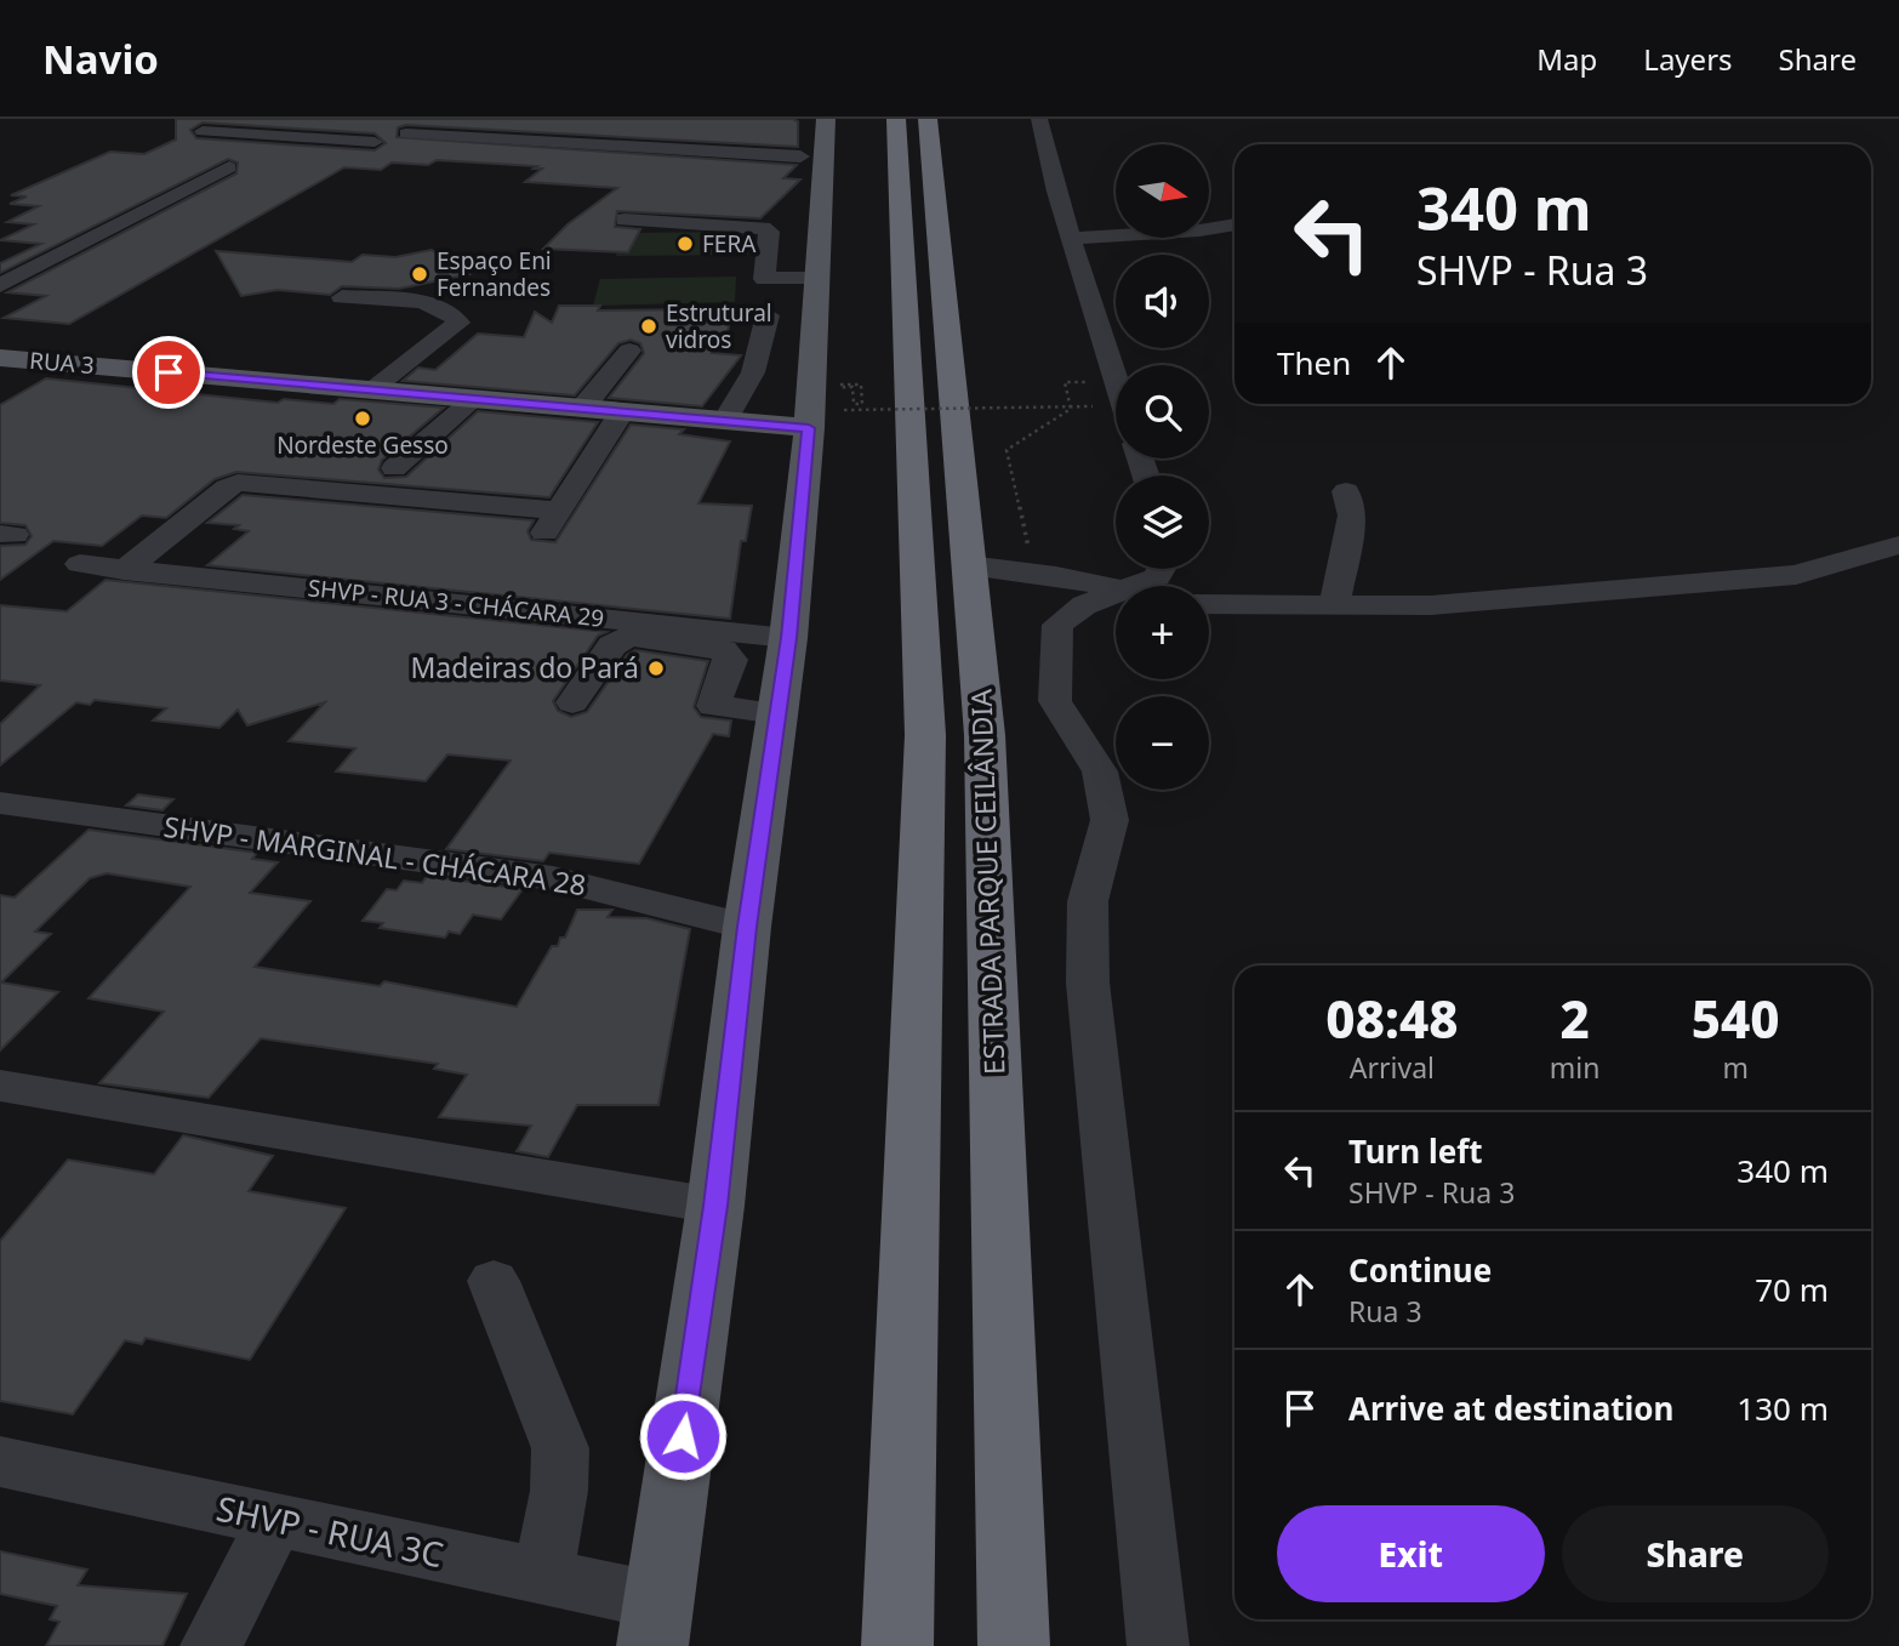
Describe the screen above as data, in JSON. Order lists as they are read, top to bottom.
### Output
{
  "streets": {
    "highway": ["ESTRADA PARQUE CEILÂNDIA"],
    "main road": ["RUA 3"],
    "street": ["SHVP - RUA 3 - CHÁCARA 29", "SHVP - MARGINAL - CHÁCARA 28", "SHVP - RUA 3C"]
  },
  "places": [
    "FERA",
    "Espaço Eni Fernandes",
    "Estrutural vidros",
    "Nordeste Gesso",
    "Madeiras do Pará"
  ],
  "north": "right",
  "page": {
    "header": "Navio",
    "nav": ["Map", "Layers", "Share"],
    "map_buttons": ["+", "−"],
    "turn": ["340 m", "SHVP - Rua 3"],
    "then": "Then",
    "eta": [
      "08:48",
      "Arrival",
      "2",
      "min",
      "540",
      "m"
    ],
    "list": [
      {
        "name": "Turn left",
        "note": "SHVP - Rua 3",
        "value": "340 m"
      },
      {
        "name": "Continue",
        "note": "Rua 3",
        "value": "70 m"
      },
      {
        "name": "Arrive at destination",
        "value": "130 m"
      }
    ],
    "buttons": ["Exit", "Share"]
  }
}
